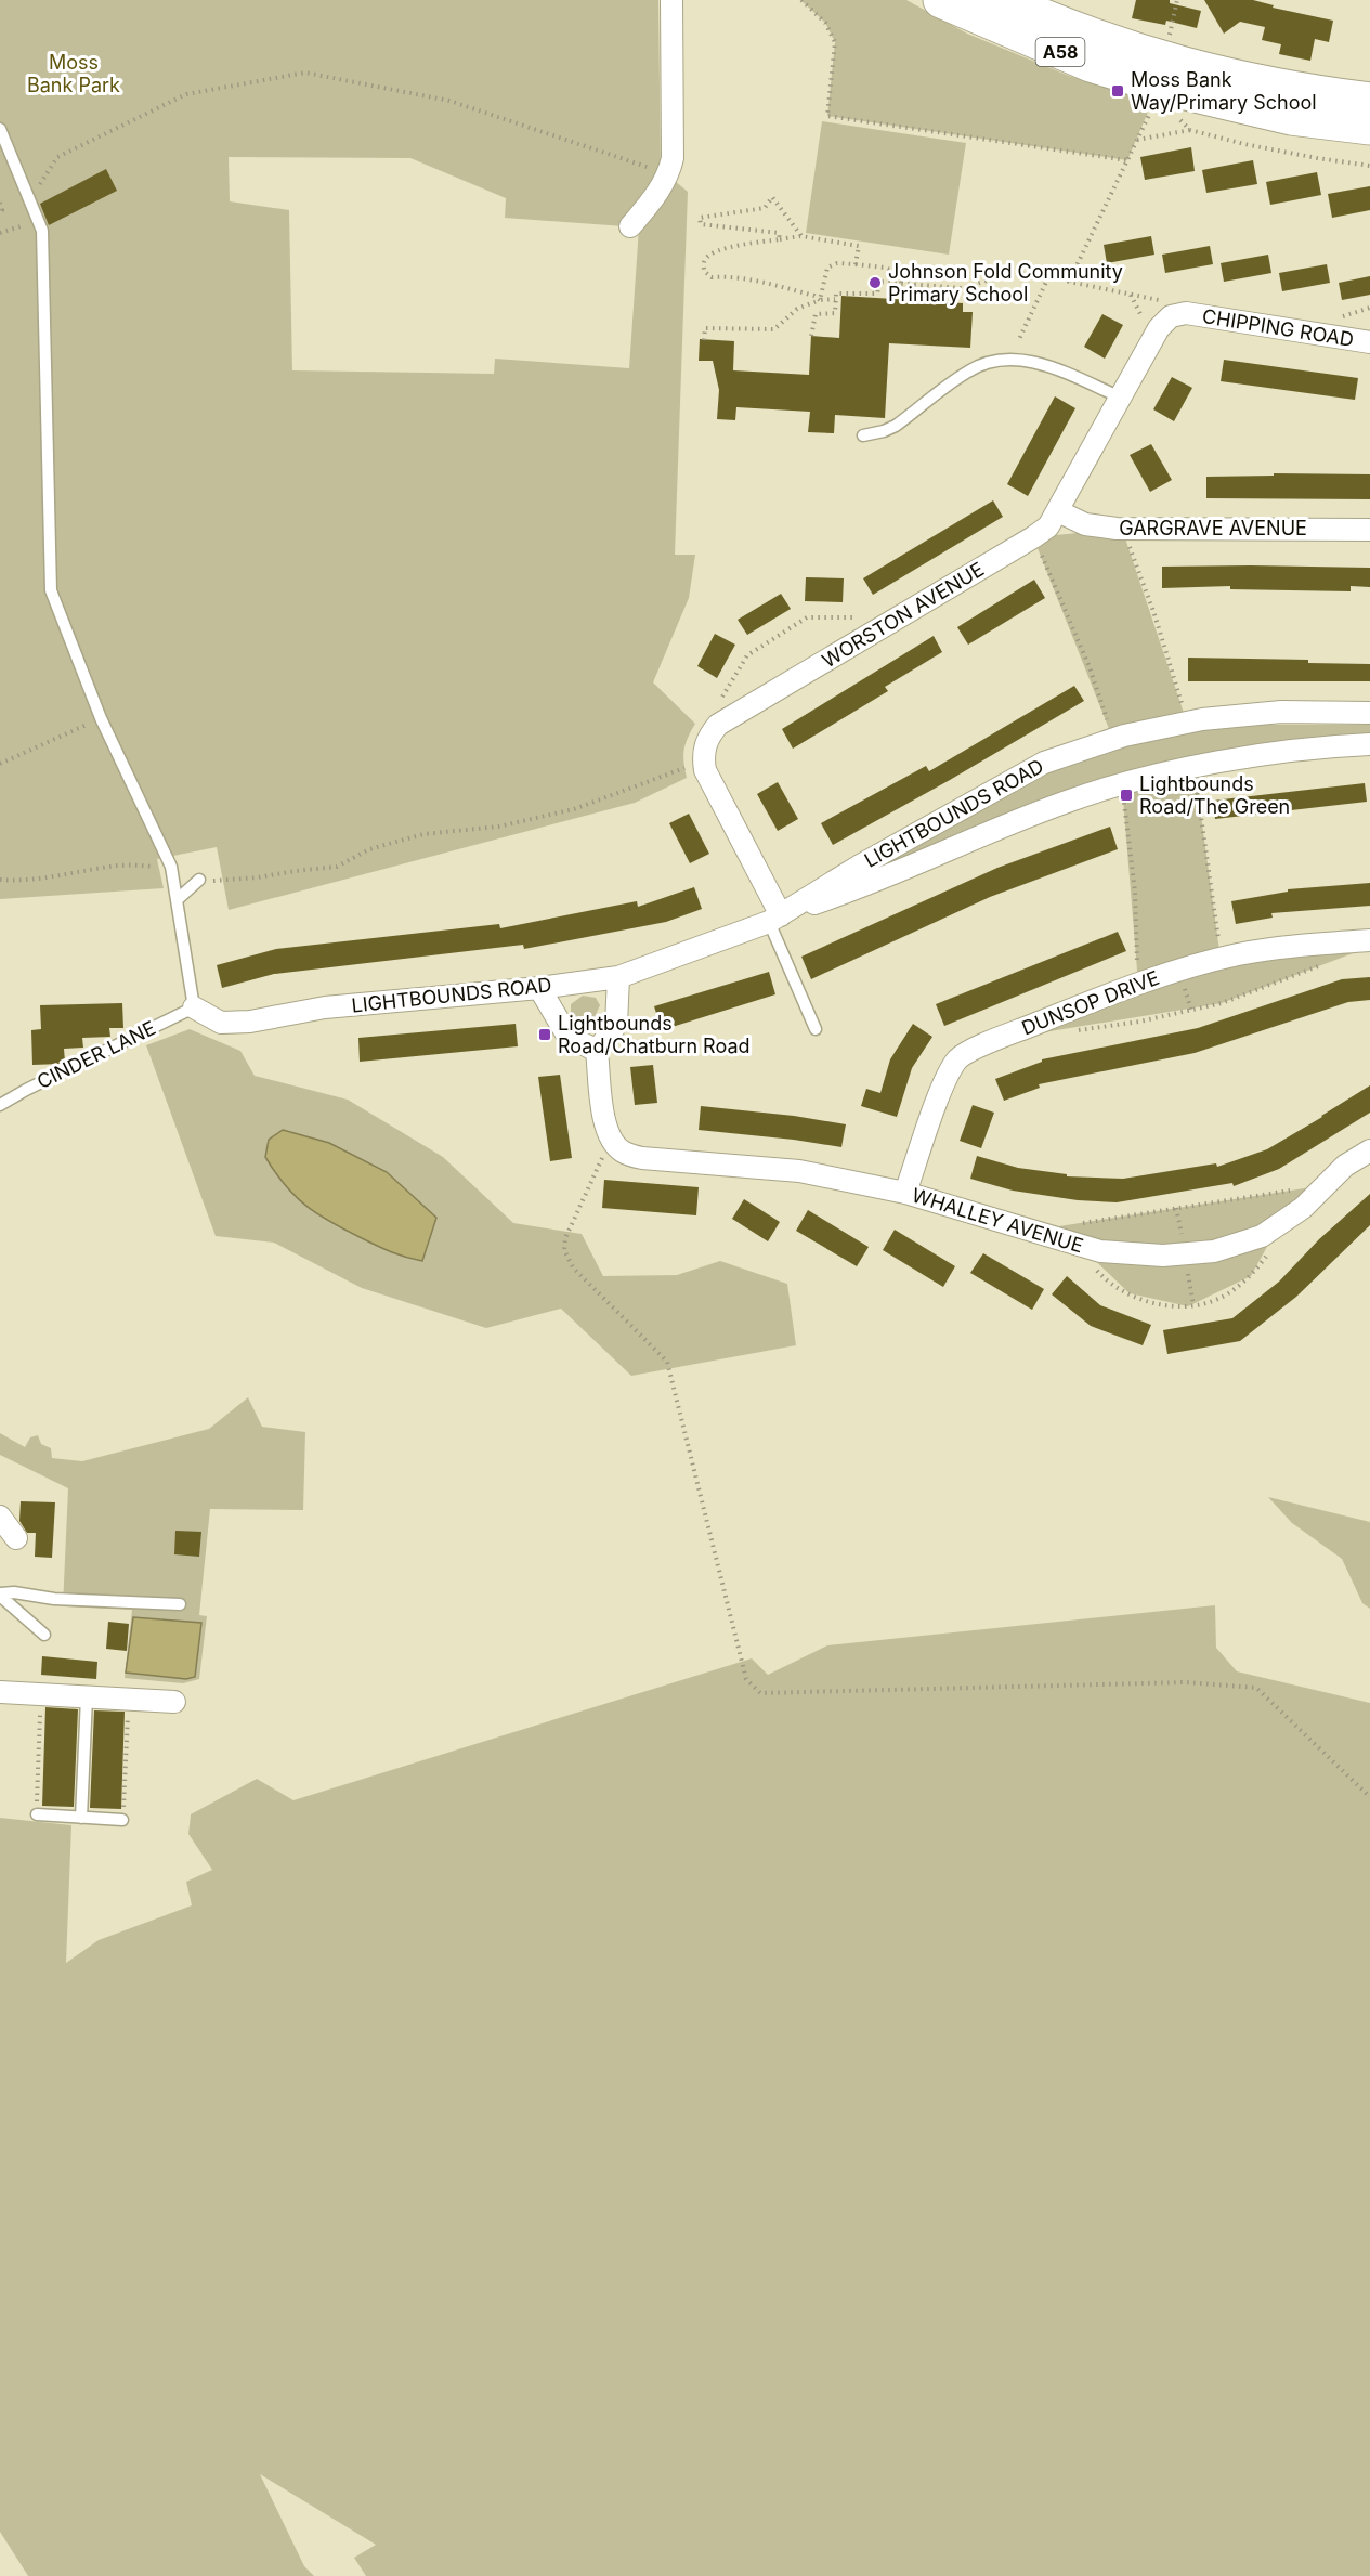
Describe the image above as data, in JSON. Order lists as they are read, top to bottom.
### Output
{
  "streets": {
    "highway": ["A58"],
    "street": [
      "CHIPPING ROAD",
      "GARGRAVE AVENUE",
      "WORSTON AVENUE",
      "LIGHTBOUNDS ROAD",
      "DUNSOP DRIVE",
      "WHALLEY AVENUE"
    ],
    "lane": ["CINDER LANE"]
  },
  "crossings": [
    ["CHIPPING ROAD", "WORSTON AVENUE"],
    ["GARGRAVE AVENUE", "WORSTON AVENUE"],
    ["LIGHTBOUNDS ROAD", "CINDER LANE"],
    ["DUNSOP DRIVE", "WHALLEY AVENUE"]
  ],
  "parks": ["Moss Bank Park"],
  "places": {
    "transit": ["Moss Bank Way/Primary School", "Lightbounds Road/The Green", "Lightbounds Road/Chatburn Road"],
    "other": ["Johnson Fold Community Primary School"]
  }
}
